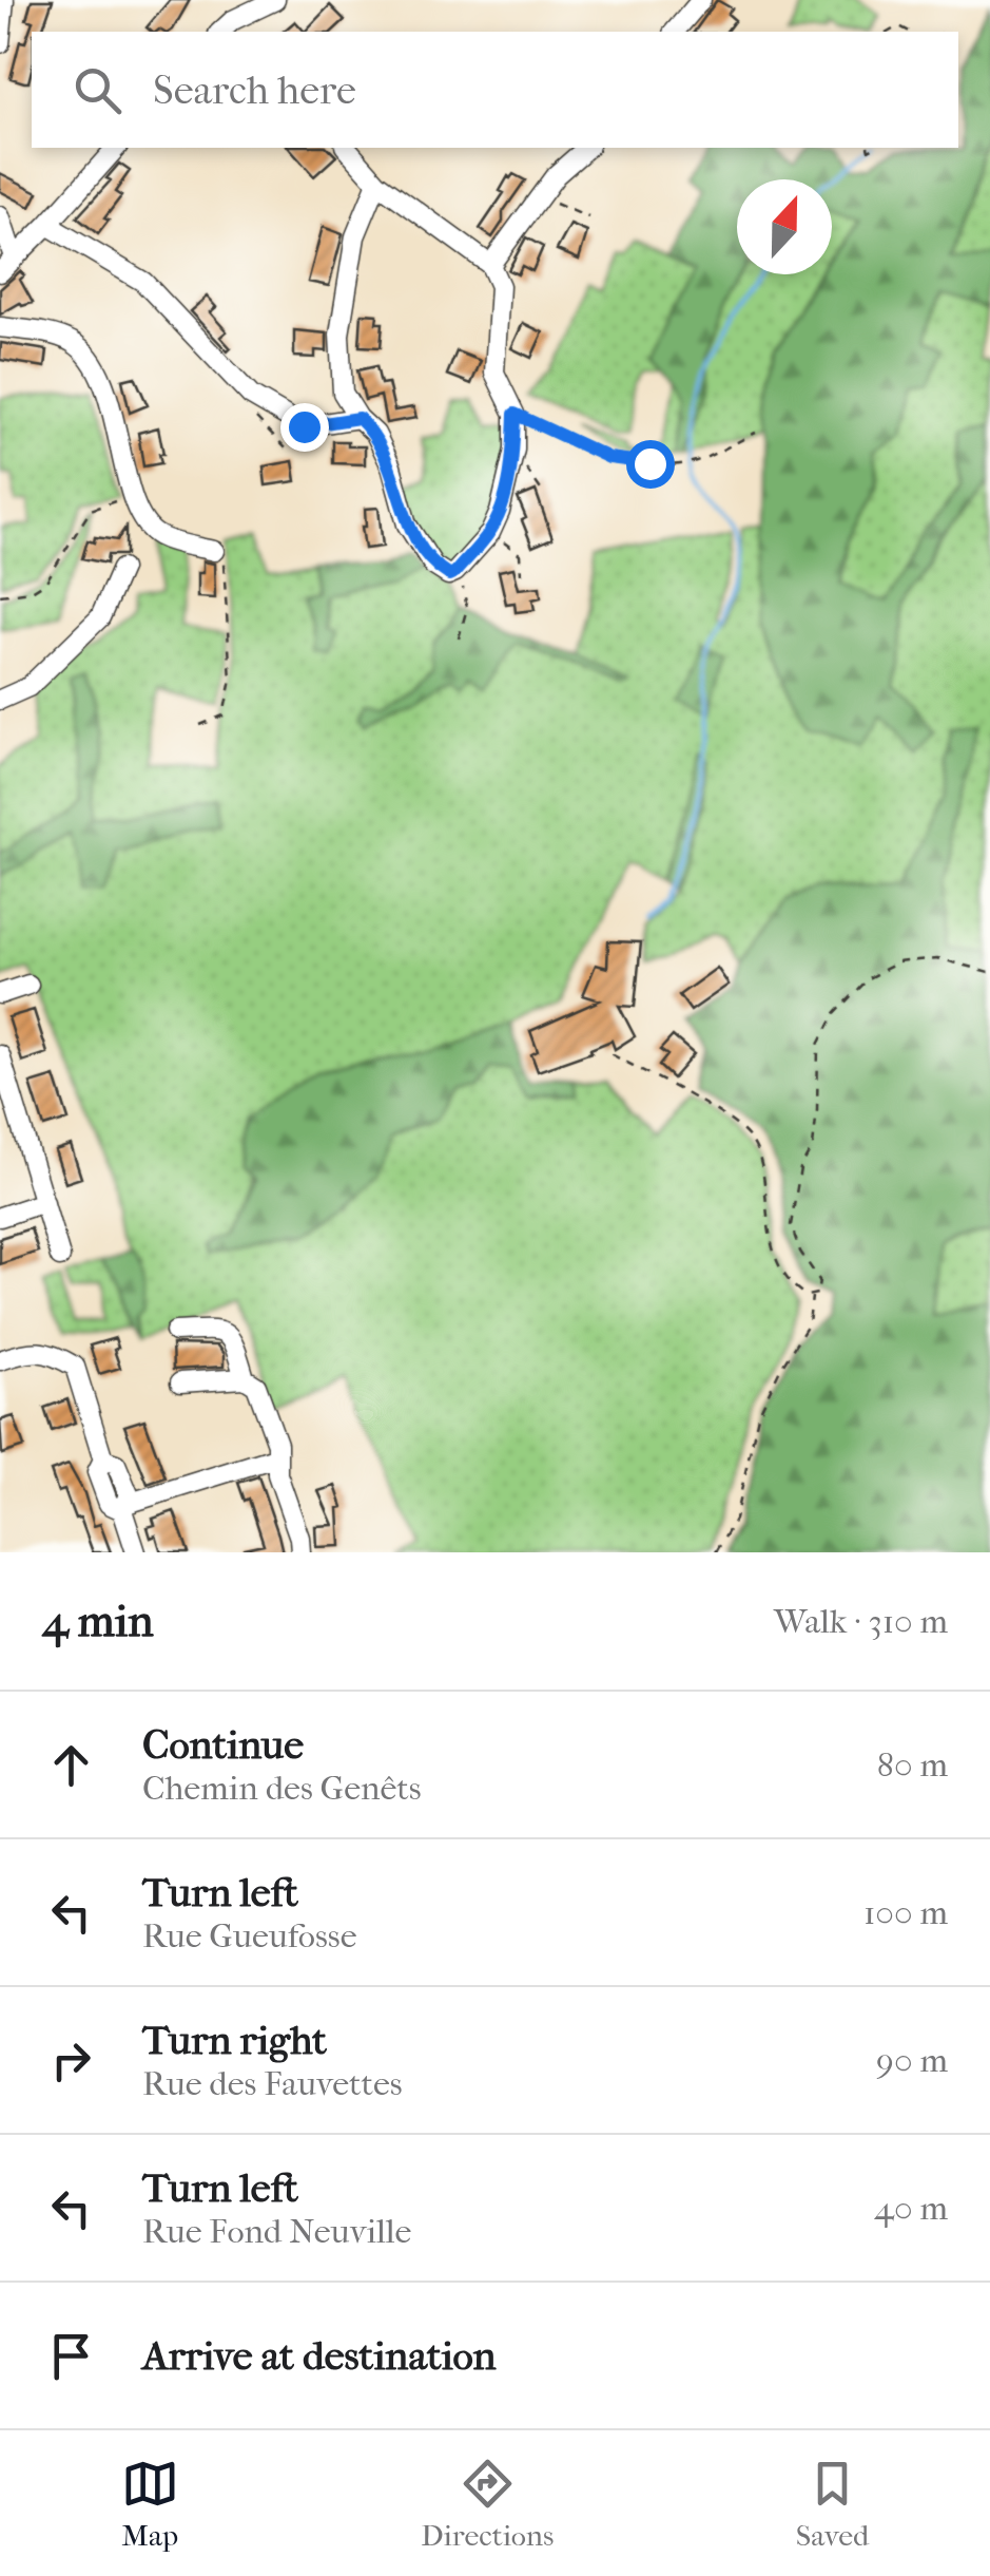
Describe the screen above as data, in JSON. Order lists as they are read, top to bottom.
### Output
{
  "north": "top",
  "page": {
    "search": "Search here",
    "heading": ["4 min", "Walk · 310 m"],
    "list": [
      ["Continue", "Chemin des Genêts", "80 m"],
      ["Turn left", "Rue Gueufosse", "100 m"],
      ["Turn right", "Rue des Fauvettes", "90 m"],
      ["Turn left", "Rue Fond Neuville", "40 m"],
      "Arrive at destination"
    ],
    "nav": ["Map", "Directions", "Saved"]
  }
}
